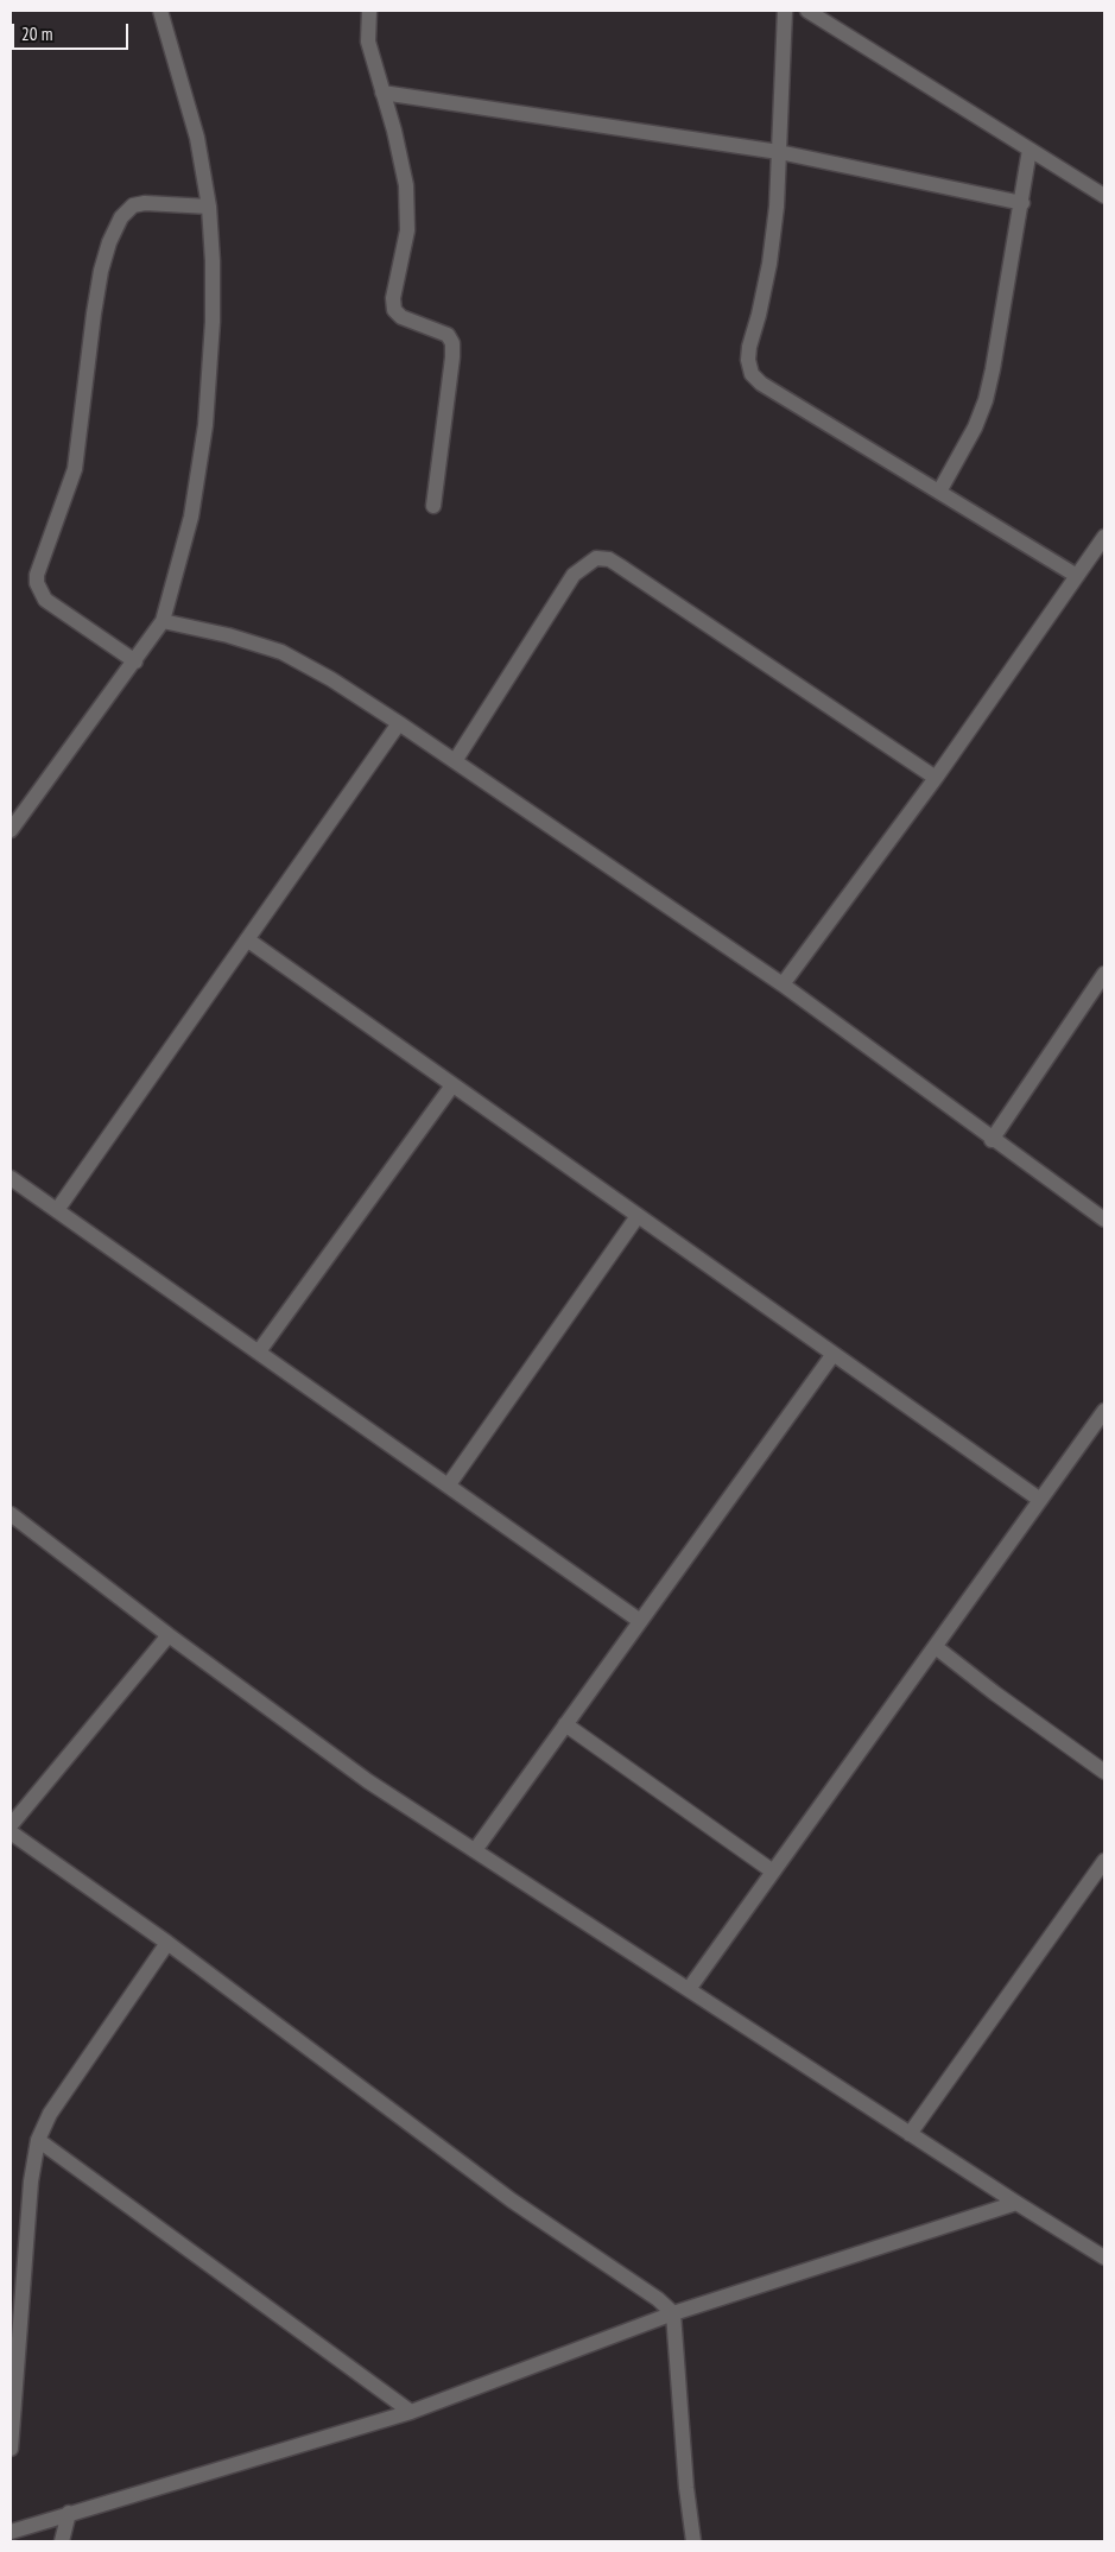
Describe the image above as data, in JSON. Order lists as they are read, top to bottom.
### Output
{
  "scale_bar": "20 m"
}
